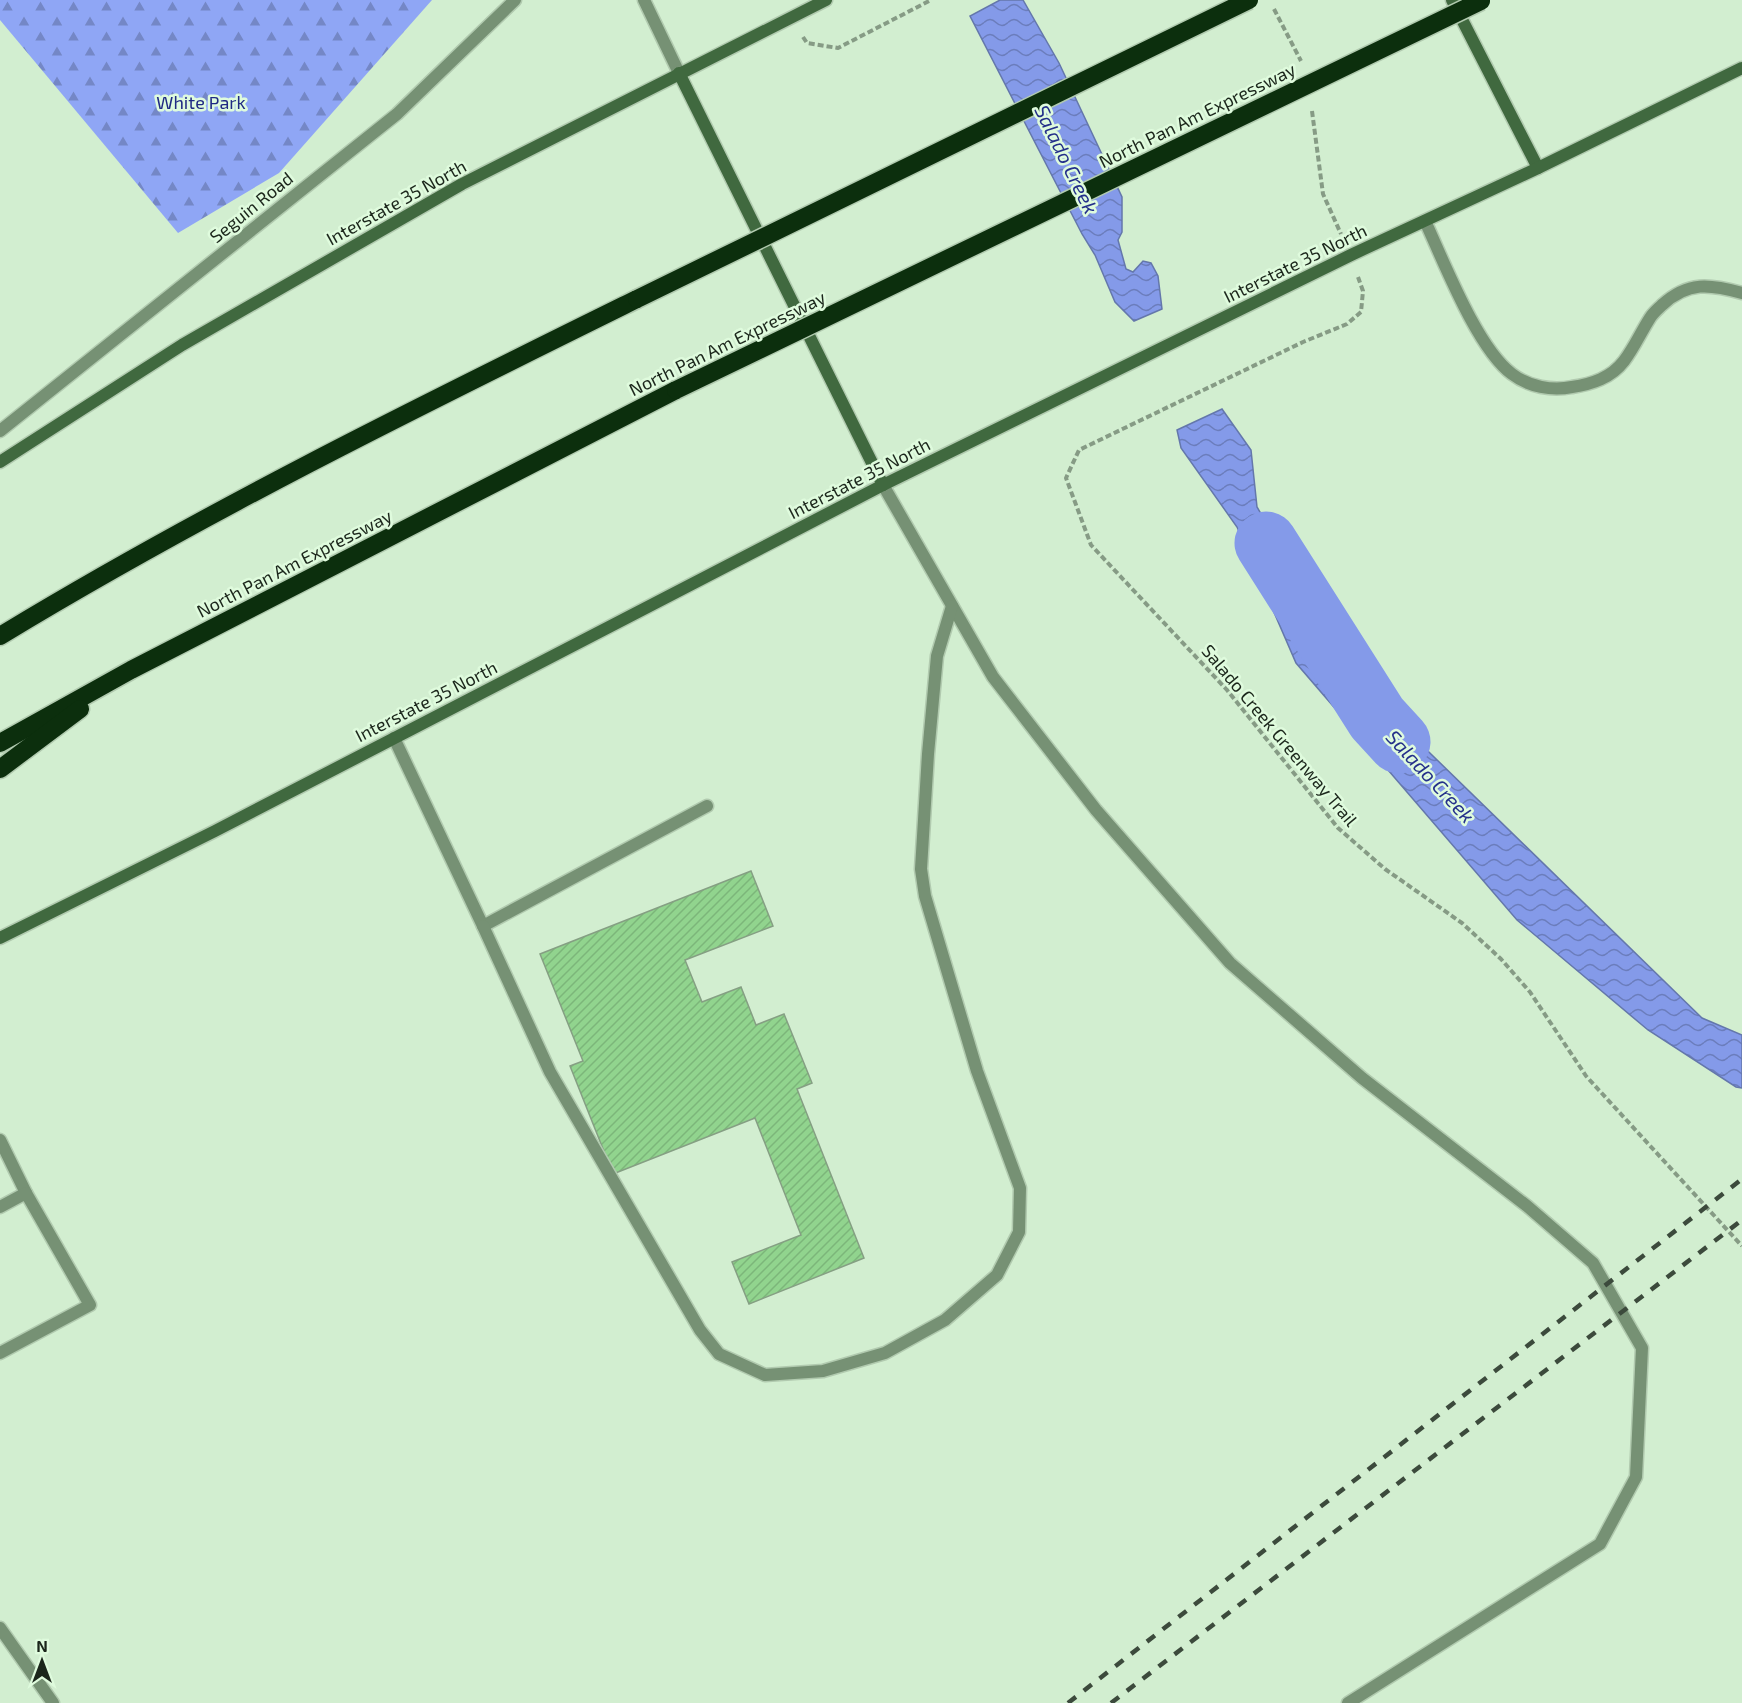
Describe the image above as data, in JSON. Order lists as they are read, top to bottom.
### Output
{
  "streets": {
    "highway": ["North Pan Am Expressway"],
    "main road": ["Interstate 35 North"],
    "street": ["Seguin Road"],
    "path": ["Salado Creek Greenway Trail"]
  },
  "water": ["Salado Creek"],
  "parks": ["White Park"],
  "north": "top"
}
